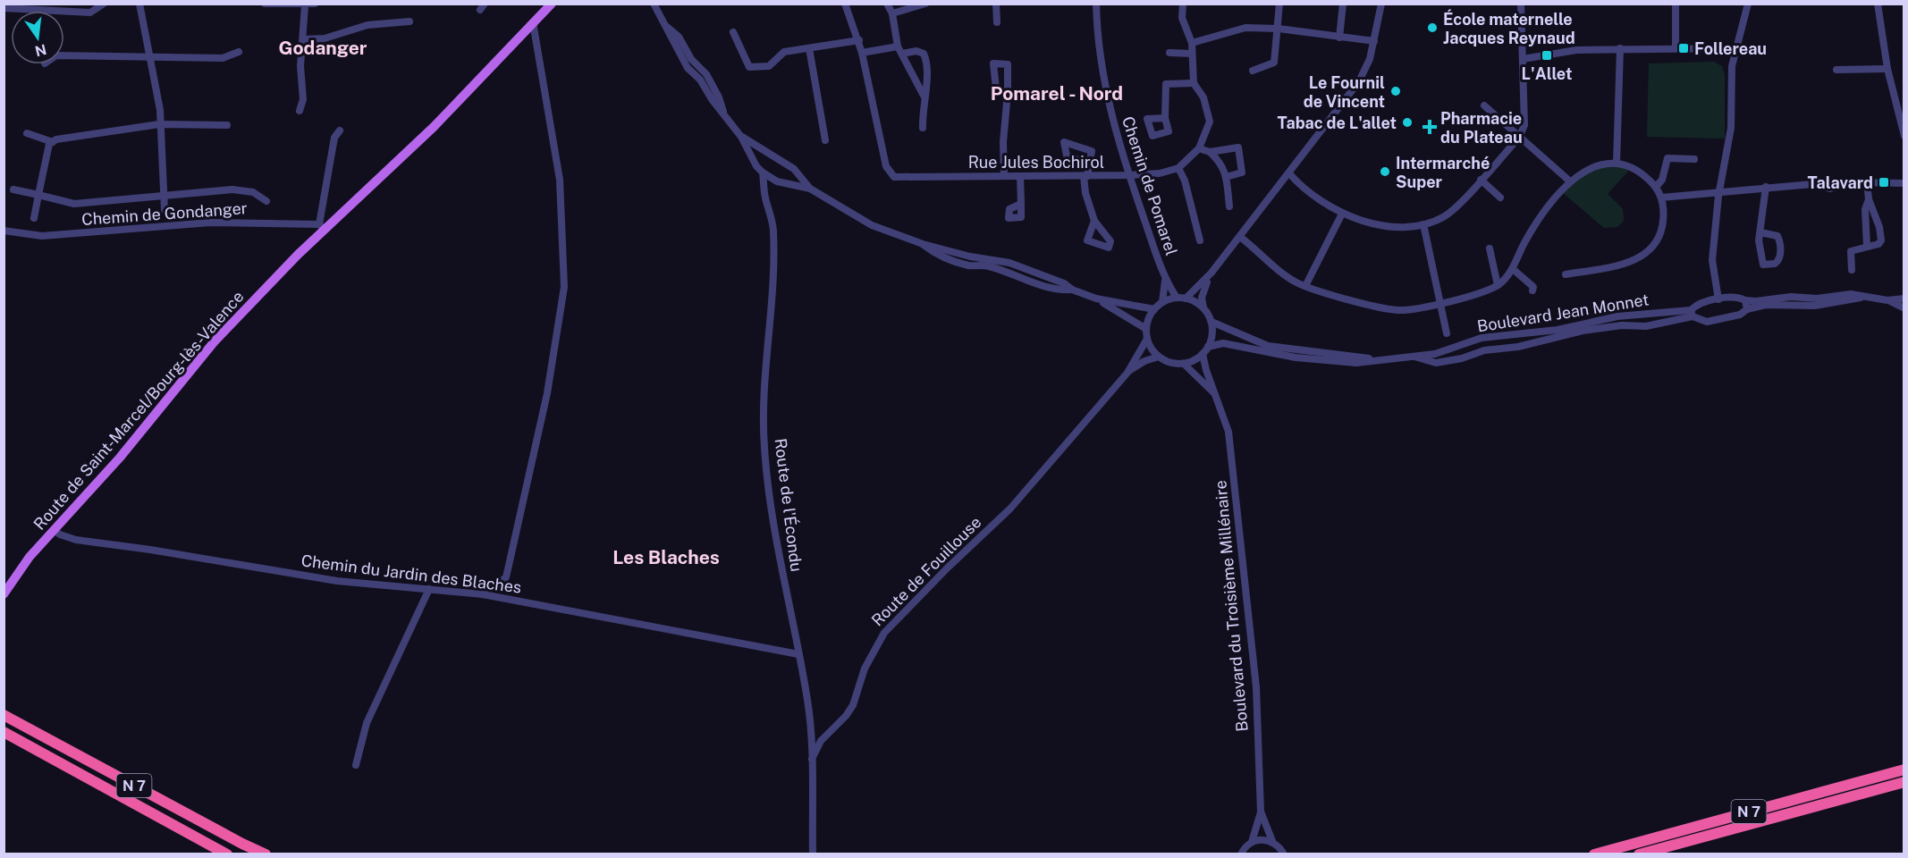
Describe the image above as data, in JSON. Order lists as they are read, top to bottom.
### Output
{
  "streets": {
    "highway": ["N 7"],
    "main road": ["Route de Saint-Marcel/Bourg-lès-Valence"],
    "street": [
      "Rue Jules Bochirol",
      "Chemin de Pomarel",
      "Chemin de Gondanger",
      "Boulevard Jean Monnet",
      "Route de l'Écondu",
      "Route de Fouillouse",
      "Chemin du Jardin des Blaches",
      "Boulevard du Troisième Millénaire"
    ]
  },
  "crossings": [
    ["Rue Jules Bochirol", "Chemin de Pomarel"],
    ["Chemin de Pomarel", "Boulevard Jean Monnet"],
    ["Chemin de Pomarel", "Route de Fouillouse"],
    ["Chemin de Pomarel", "Boulevard du Troisième Millénaire"],
    ["Chemin de Gondanger", "Route de Saint-Marcel/Bourg-lès-Valence"],
    ["Boulevard Jean Monnet", "Route de Fouillouse"],
    ["Boulevard Jean Monnet", "Boulevard du Troisième Millénaire"],
    ["Route de Saint-Marcel/Bourg-lès-Valence", "Chemin du Jardin des Blaches"],
    ["Route de l'Écondu", "Route de Fouillouse"],
    ["Route de l'Écondu", "Chemin du Jardin des Blaches"],
    ["Route de Fouillouse", "Boulevard du Troisième Millénaire"]
  ],
  "districts": ["Godanger", "Pomarel - Nord", "Les Blaches"],
  "places": {
    "other": [
      "École maternelle Jacques Reynaud",
      "Le Fournil de Vincent",
      "Tabac de L'allet",
      "Intermarché Super"
    ],
    "transit": ["Follereau", "L'Allet", "Talavard"],
    "health": ["Pharmacie du Plateau"]
  },
  "north": "bottom"
}
